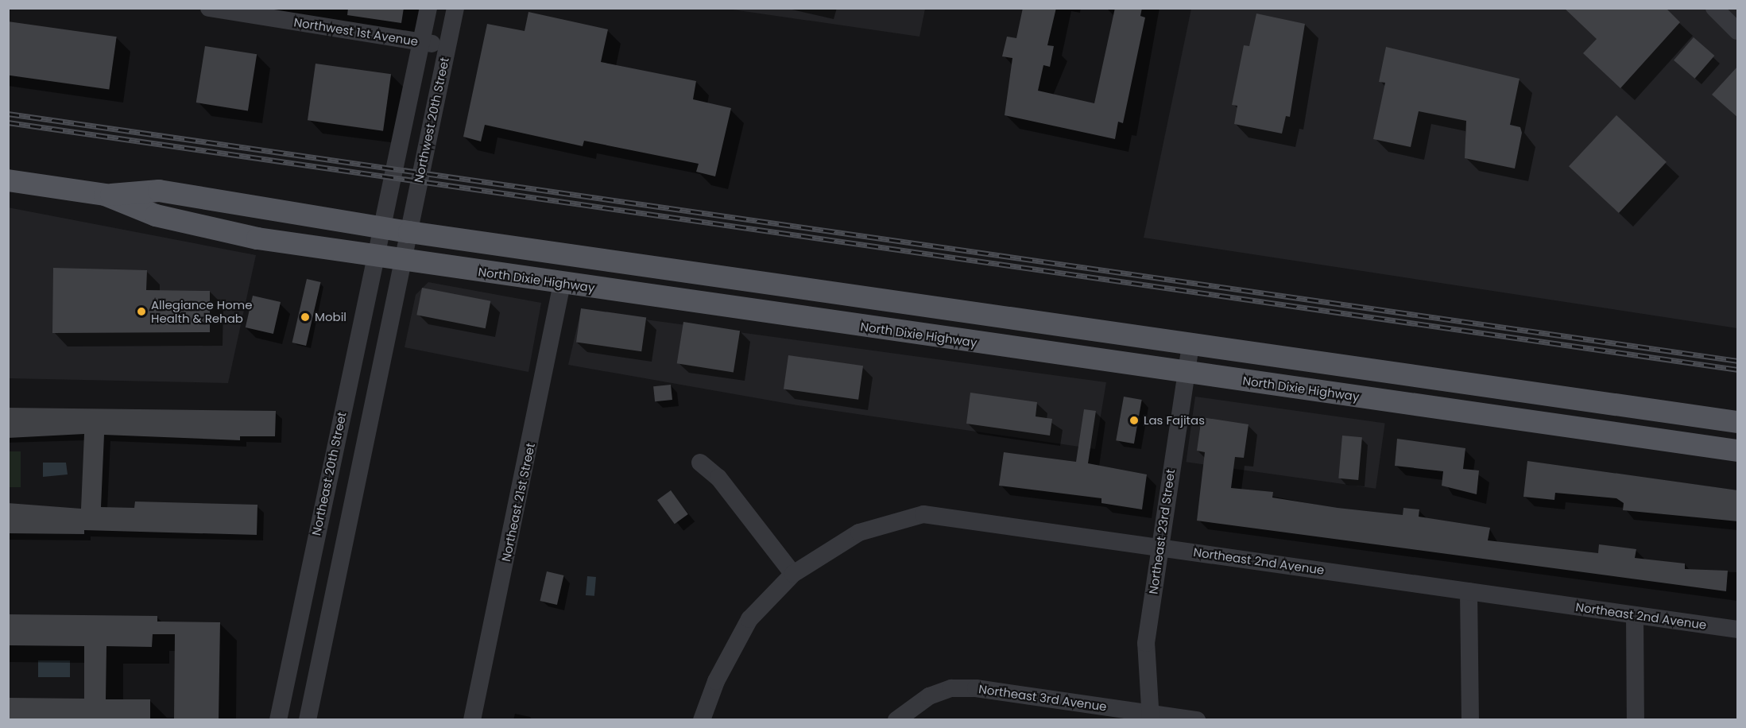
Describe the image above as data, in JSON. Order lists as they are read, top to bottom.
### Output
{
  "streets": {
    "main road": ["North Dixie Highway"],
    "street": [
      "Northwest 1st Avenue",
      "Northwest 20th Street",
      "Northeast 20th Street",
      "Northeast 21st Street",
      "Northeast 23rd Street",
      "Northeast 2nd Avenue",
      "Northeast 3rd Avenue"
    ]
  },
  "crossings": [
    ["Northwest 1st Avenue", "Northwest 20th Street"],
    ["Northwest 20th Street", "North Dixie Highway"],
    ["North Dixie Highway", "Northeast 20th Street"],
    ["North Dixie Highway", "Northeast 21st Street"],
    ["North Dixie Highway", "Northeast 23rd Street"],
    ["Northeast 23rd Street", "Northeast 2nd Avenue"],
    ["Northeast 23rd Street", "Northeast 3rd Avenue"]
  ],
  "places": ["Allegiance Home Health & Rehab", "Mobil", "Las Fajitas"]
}
